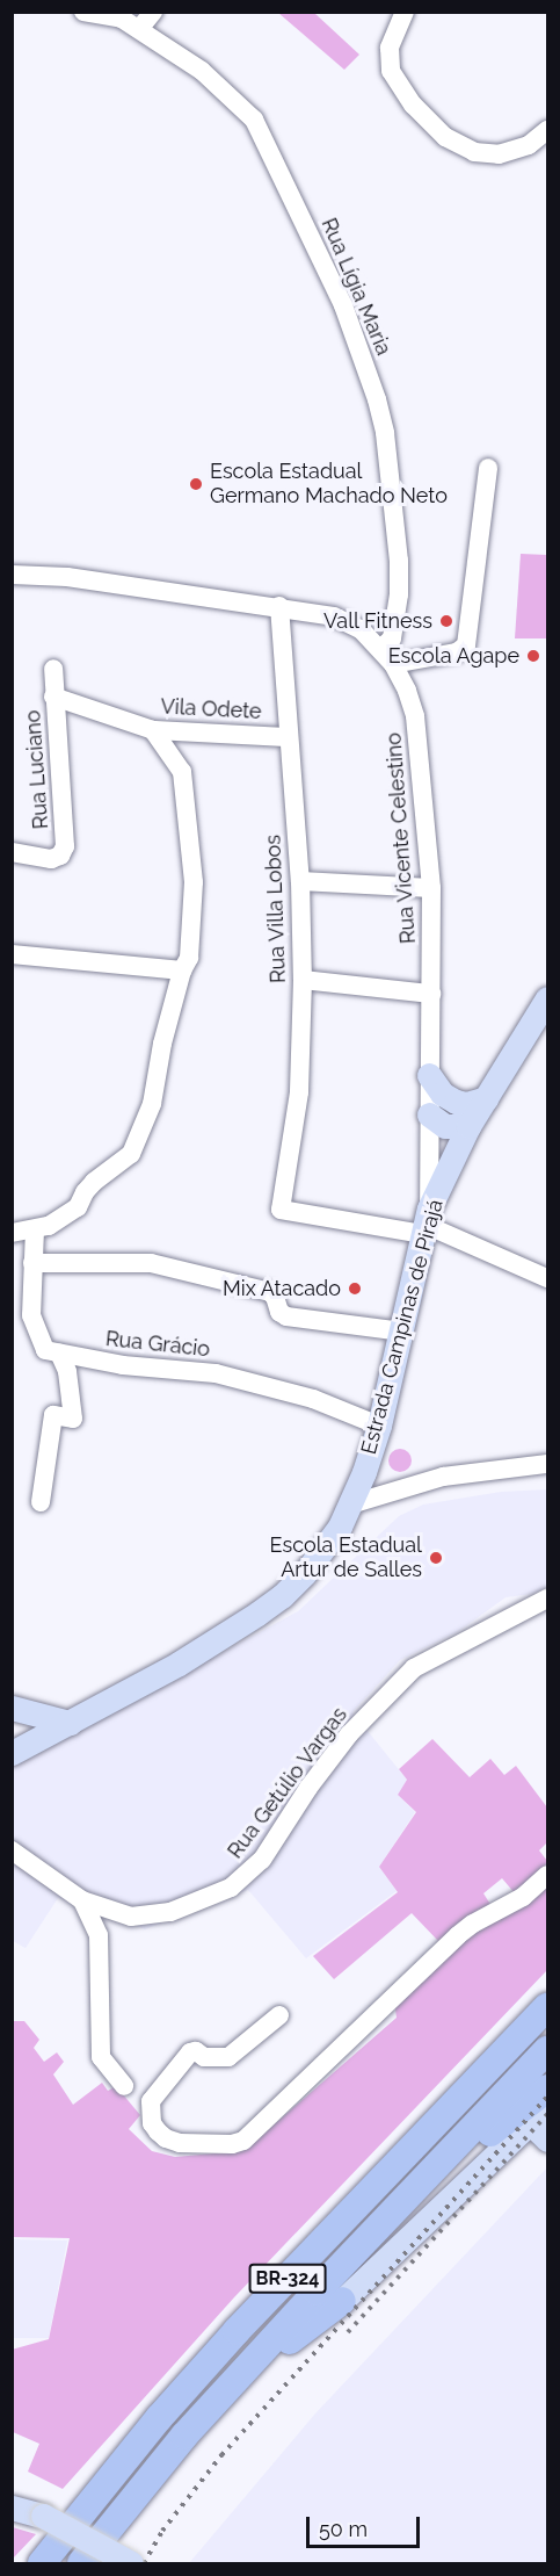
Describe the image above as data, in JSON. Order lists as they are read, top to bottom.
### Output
{
  "streets": {
    "highway": ["BR-324"],
    "main road": ["Estrada Campinas de Pirajá"],
    "street": [
      "Rua Lígia Maria",
      "Vila Odete",
      "Rua Luciano",
      "Rua Vicente Celestino",
      "Rua Villa Lobos",
      "Rua Grácio",
      "Rua Getúlio Vargas"
    ]
  },
  "crossings": [
    ["Rua Lígia Maria", "Rua Vicente Celestino"],
    ["Vila Odete", "Rua Luciano"],
    ["Vila Odete", "Rua Villa Lobos"],
    ["Rua Vicente Celestino", "Rua Villa Lobos"],
    ["Rua Vicente Celestino", "Estrada Campinas de Pirajá"],
    ["Rua Villa Lobos", "Estrada Campinas de Pirajá"],
    ["Estrada Campinas de Pirajá", "Rua Grácio"]
  ],
  "places": [
    "Escola Estadual Germano Machado Neto",
    "Vall Fitness",
    "Escola Agape",
    "Mix Atacado",
    "Escola Estadual Artur de Salles"
  ],
  "scale_bar": "50 m"
}
